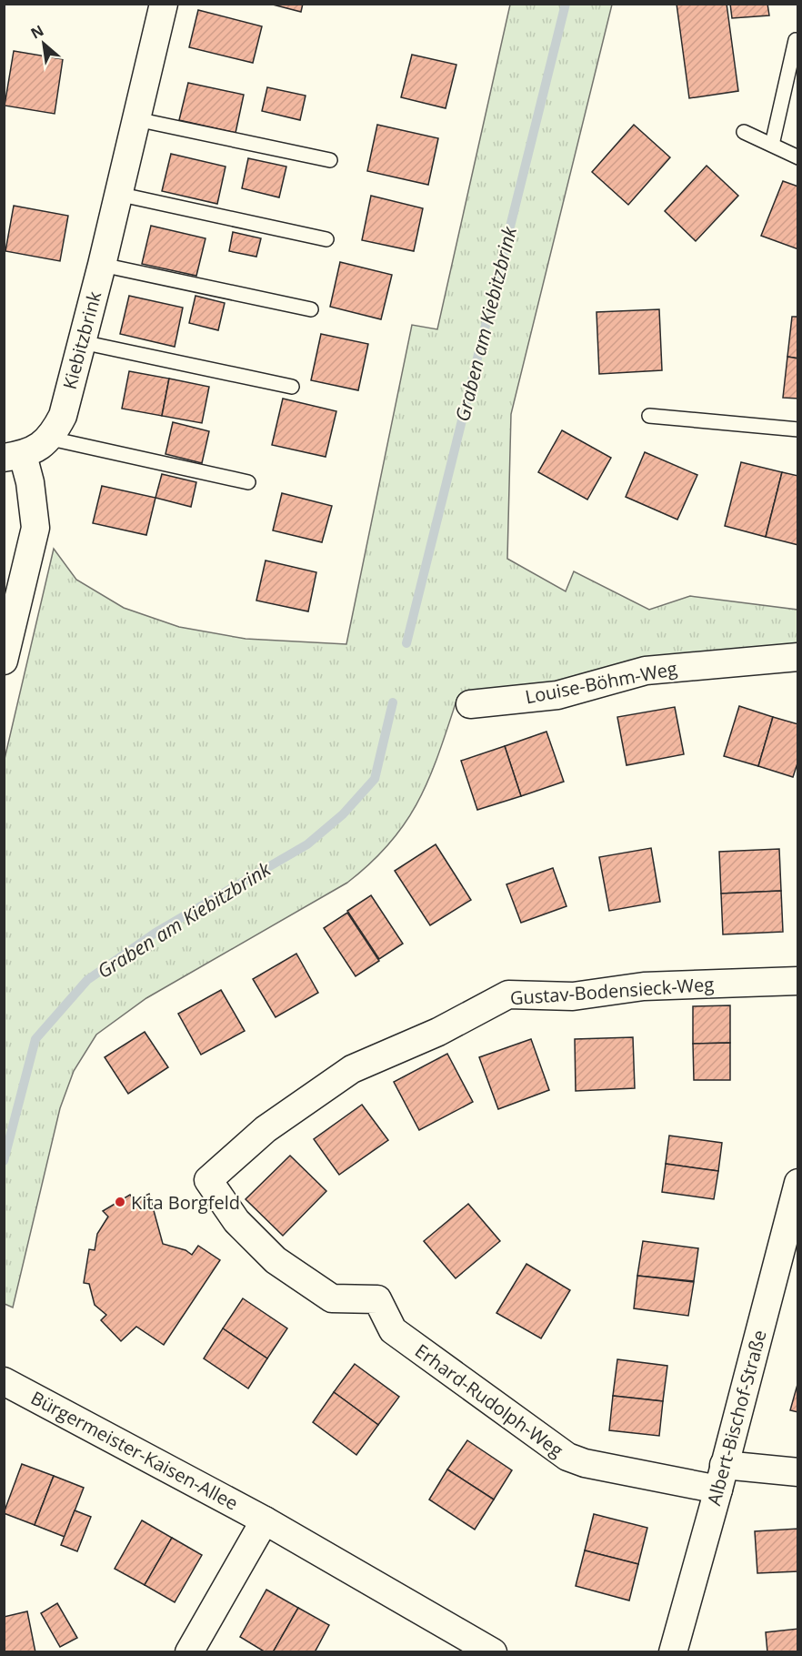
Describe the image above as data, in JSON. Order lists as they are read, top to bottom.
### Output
{
  "streets": {
    "street": [
      "Kiebitzbrink",
      "Louise-Böhm-Weg",
      "Gustav-Bodensieck-Weg",
      "Erhard-Rudolph-Weg",
      "Albert-Bischof-Straße",
      "Bürgermeister-Kaisen-Allee"
    ]
  },
  "crossings": [
    ["Gustav-Bodensieck-Weg", "Erhard-Rudolph-Weg"],
    ["Erhard-Rudolph-Weg", "Albert-Bischof-Straße"]
  ],
  "water": ["Graben am Kiebitzbrink"],
  "places": ["Kita Borgfeld"],
  "north": "top left"
}
